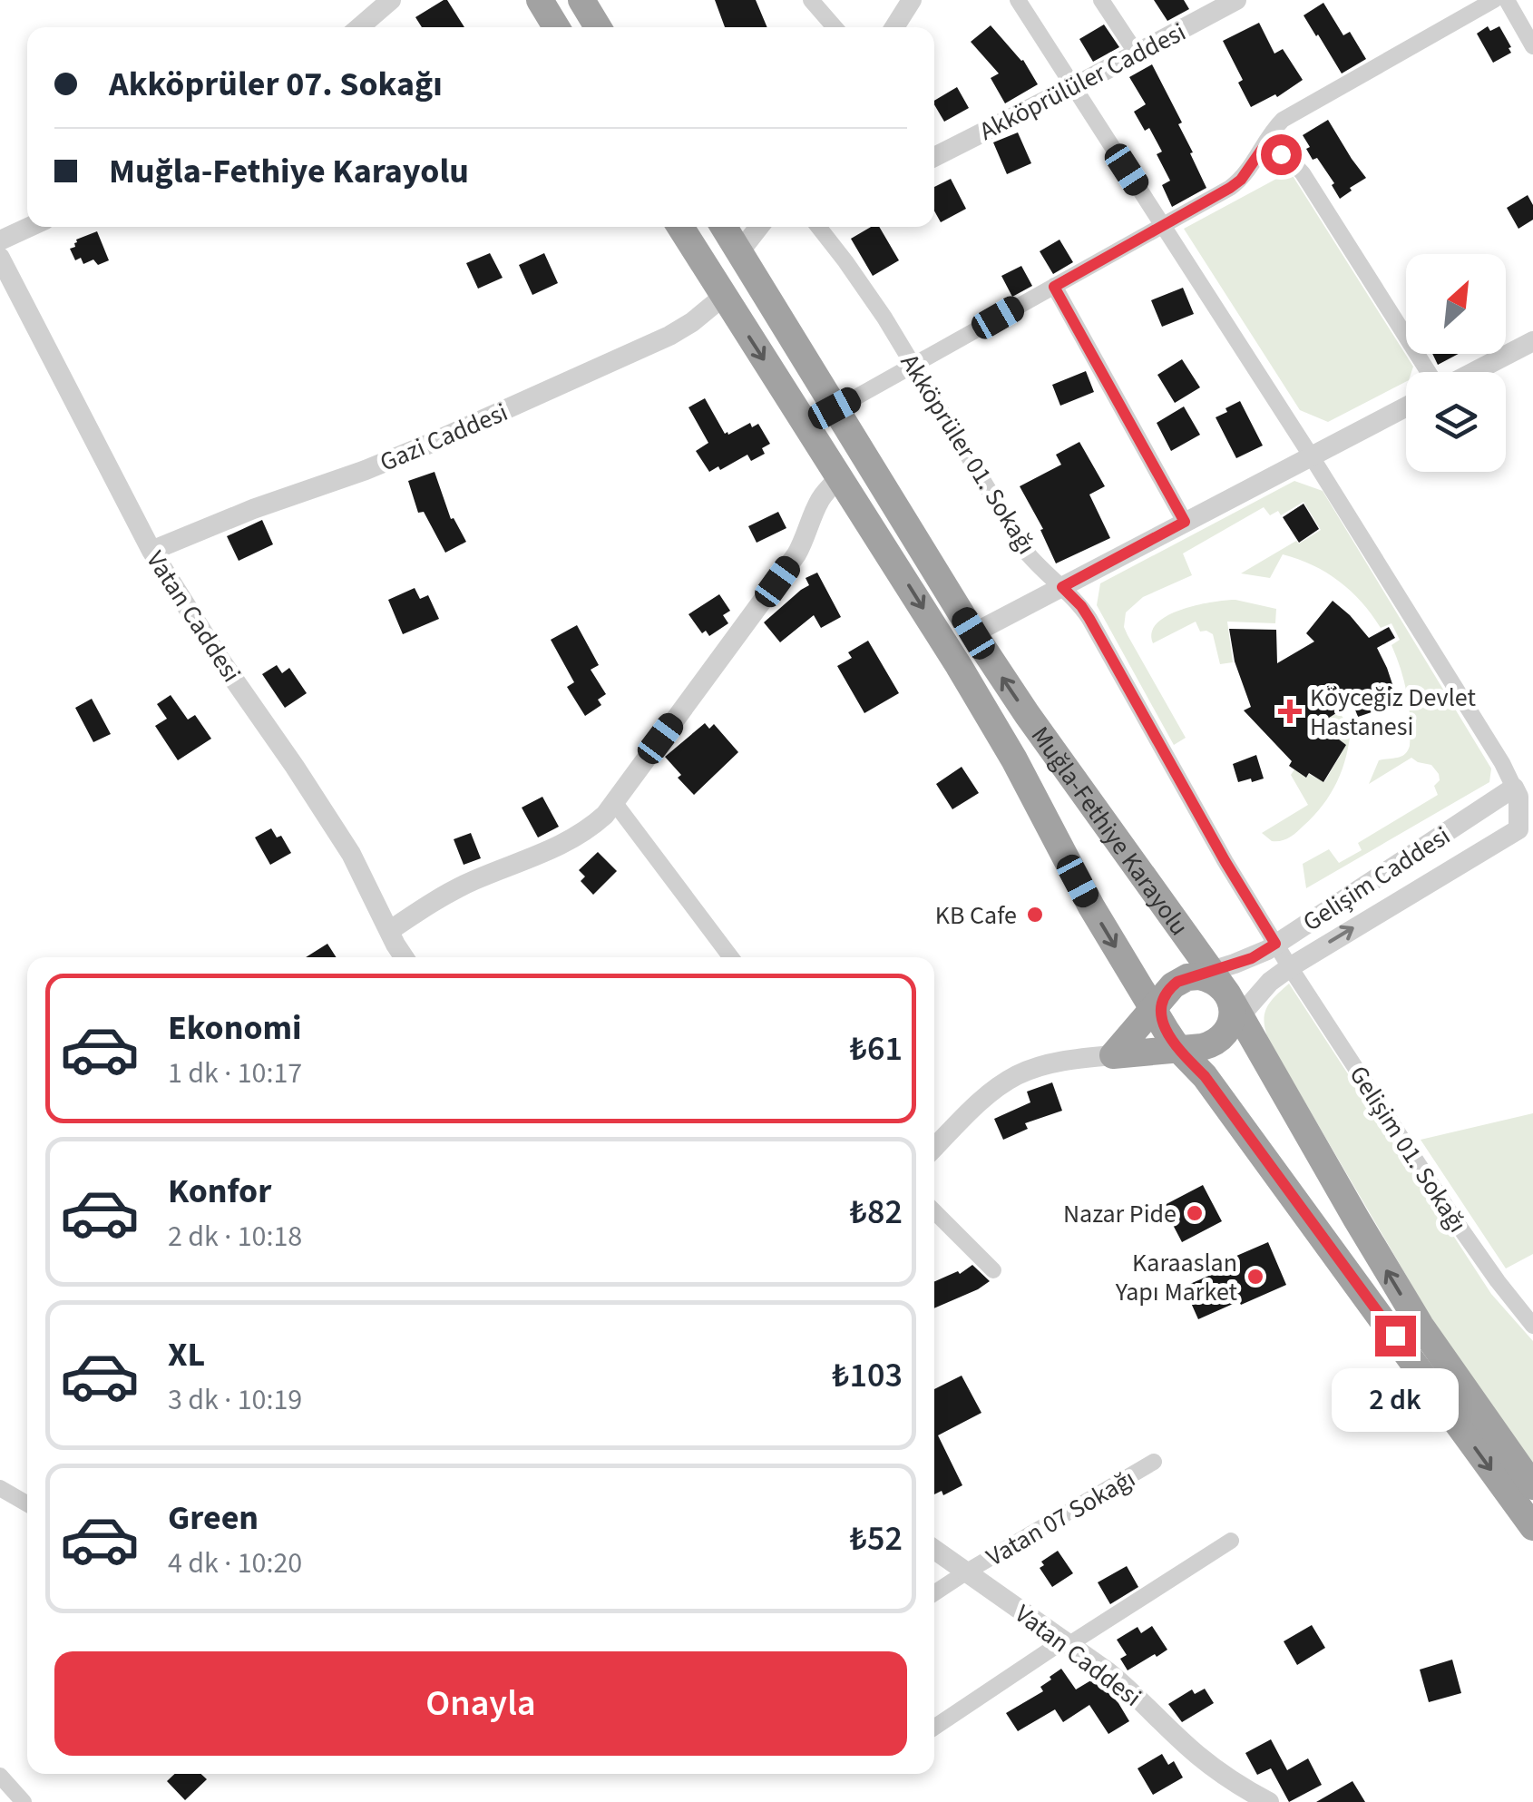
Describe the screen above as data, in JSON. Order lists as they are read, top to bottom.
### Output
{
  "streets": {
    "highway": ["Muğla-Fethiye Karayolu"],
    "street": [
      "Akköprülüler Caddesi",
      "Gazi Caddesi",
      "Akköprüler 01. Sokağı",
      "Vatan Caddesi",
      "Gelişim Caddesi",
      "Gelişim 01. Sokağı",
      "Vatan 07 Sokağı"
    ]
  },
  "crossings": [
    ["Gazi Caddesi", "Vatan Caddesi"],
    ["Gazi Caddesi", "Muğla-Fethiye Karayolu"],
    ["Akköprüler 01. Sokağı", "Gelişim Caddesi"],
    ["Akköprüler 01. Sokağı", "Gelişim 01. Sokağı"],
    ["Vatan Caddesi", "Vatan 07 Sokağı"],
    ["Muğla-Fethiye Karayolu", "Gelişim Caddesi"],
    ["Gelişim Caddesi", "Gelişim 01. Sokağı"]
  ],
  "places": {
    "health": ["Köyceğiz Devlet Hastanesi"],
    "other": ["KB Cafe", "Nazar Pide", "Karaaslan Yapı Market"]
  },
  "north": "top right",
  "page": {
    "banner": ["Akköprüler 07. Sokağı", "Muğla-Fethiye Karayolu"],
    "list": [
      {
        "name": "Ekonomi",
        "note": "1 dk · 10:17",
        "value": "₺61"
      },
      {
        "name": "Konfor",
        "note": "2 dk · 10:18",
        "value": "₺82"
      },
      {
        "name": "XL",
        "note": "3 dk · 10:19",
        "value": "₺103"
      },
      {
        "name": "Green",
        "note": "4 dk · 10:20",
        "value": "₺52"
      }
    ],
    "bubble": "2 dk",
    "buttons": "Onayla"
  }
}
